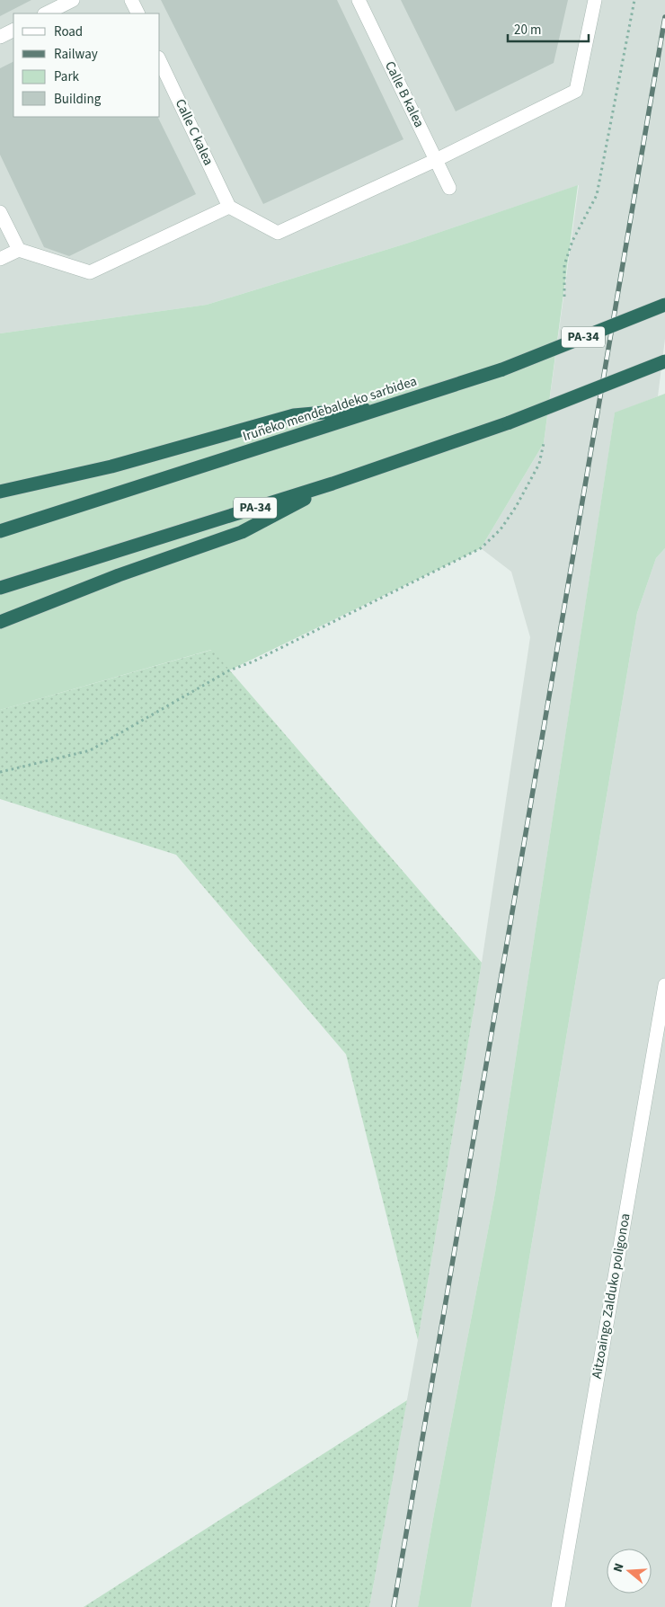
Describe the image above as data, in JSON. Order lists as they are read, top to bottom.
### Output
{
  "streets": {
    "highway": ["PA-34", "Iruñeko mendebaldeko sarbidea"],
    "street": ["Calle B kalea", "Calle C kalea", "Aitzoaingo Zalduko poligonoa"]
  },
  "legend": [
    "Road",
    "Railway",
    "Park",
    "Building"
  ],
  "scale_bar": "20 m",
  "north": "left"
}
